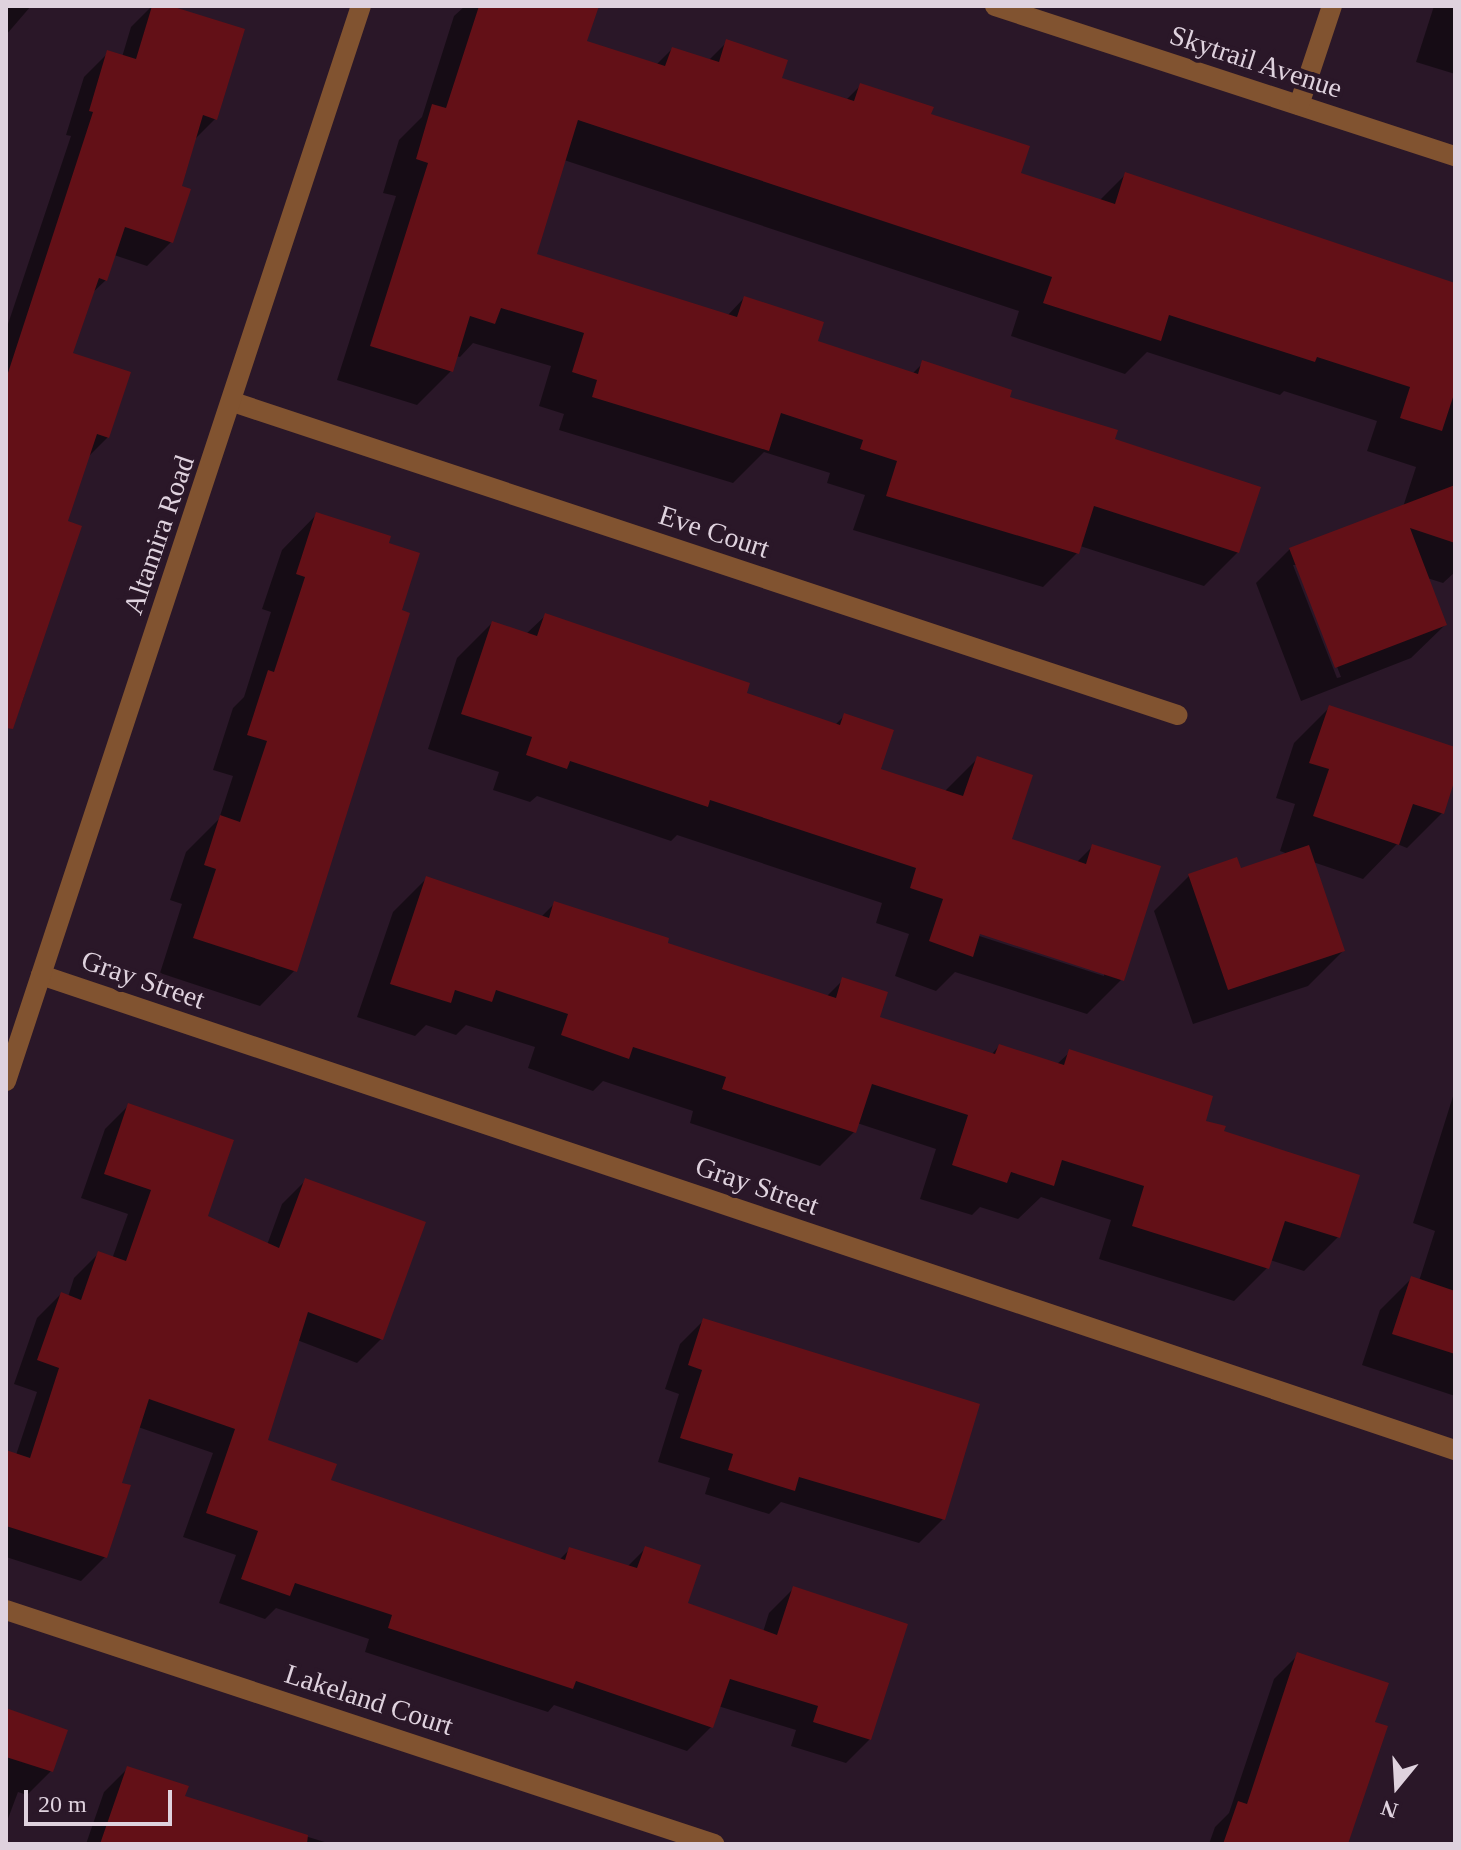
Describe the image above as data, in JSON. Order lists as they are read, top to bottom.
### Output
{
  "streets": {
    "street": [
      "Skytrail Avenue",
      "Eve Court",
      "Altamira Road",
      "Gray Street",
      "Lakeland Court"
    ]
  },
  "crossings": [
    ["Eve Court", "Altamira Road"],
    ["Altamira Road", "Gray Street"]
  ],
  "scale_bar": "20 m",
  "north": "bottom"
}
